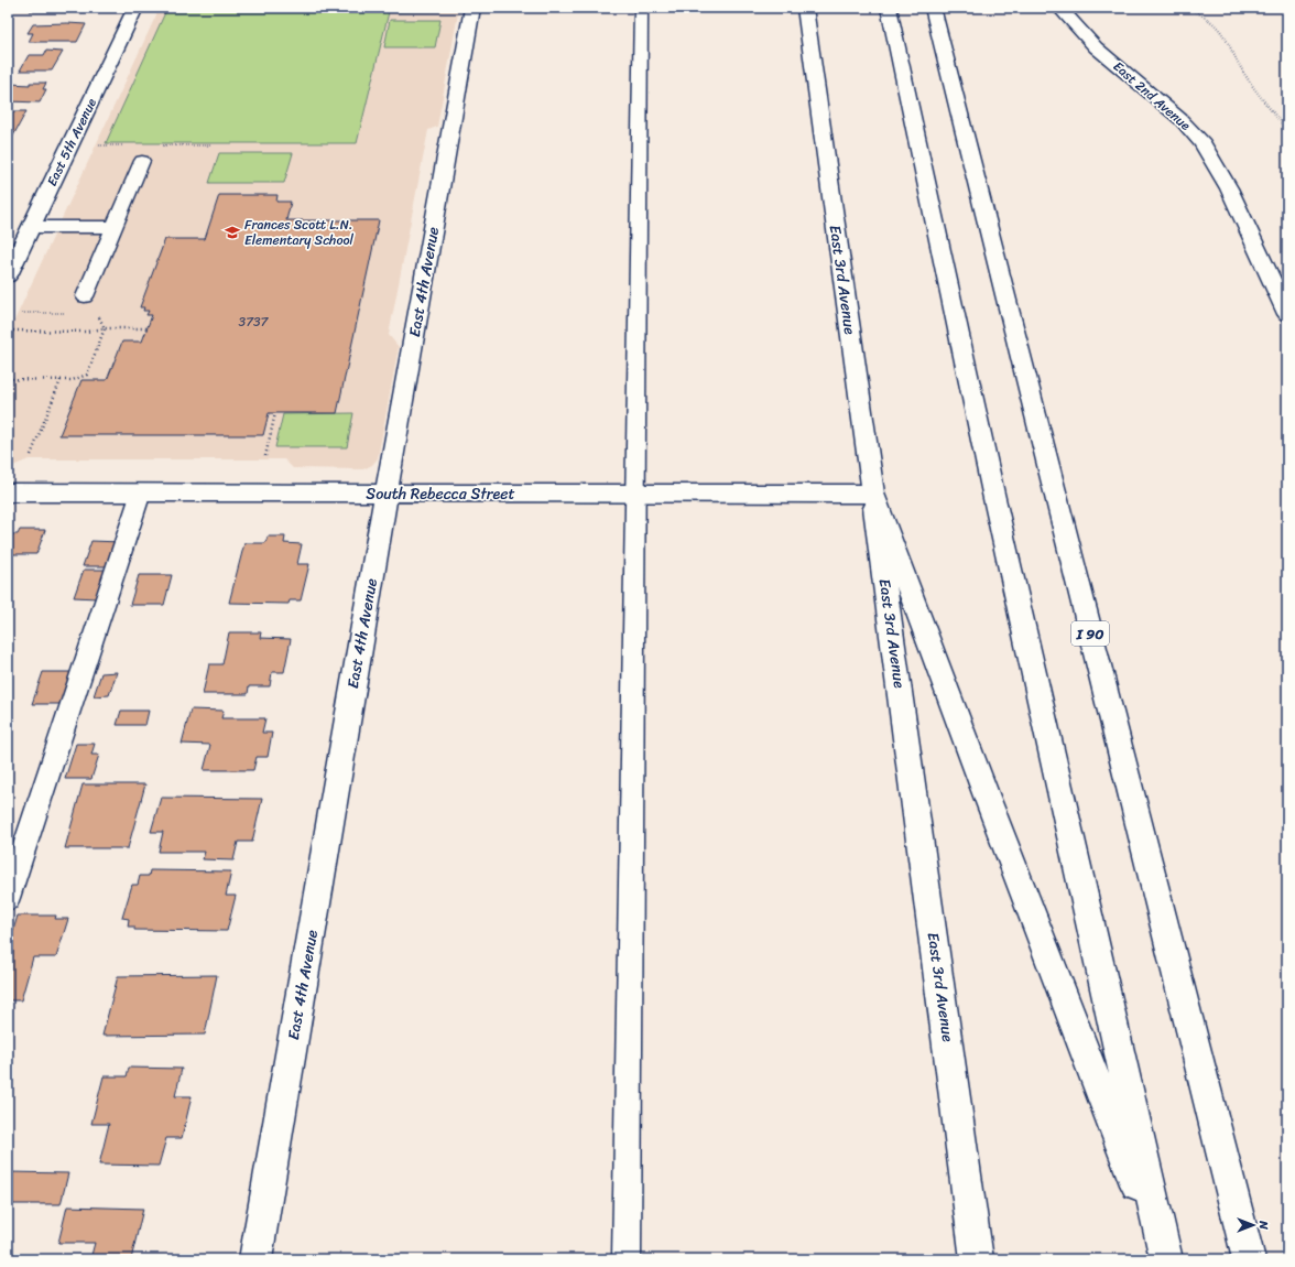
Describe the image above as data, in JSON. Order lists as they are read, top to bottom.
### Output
{
  "streets": {
    "main road": [
      "East 2nd Avenue",
      "East 5th Avenue",
      "East 3rd Avenue",
      "East 4th Avenue",
      "South Rebecca Street",
      "I 90"
    ]
  },
  "crossings": [
    ["East 3rd Avenue", "South Rebecca Street"],
    ["East 4th Avenue", "South Rebecca Street"]
  ],
  "places": {
    "school or university": ["Frances Scott L.N. Elementary School"]
  },
  "house_numbers": ["3737"],
  "north": "right"
}
